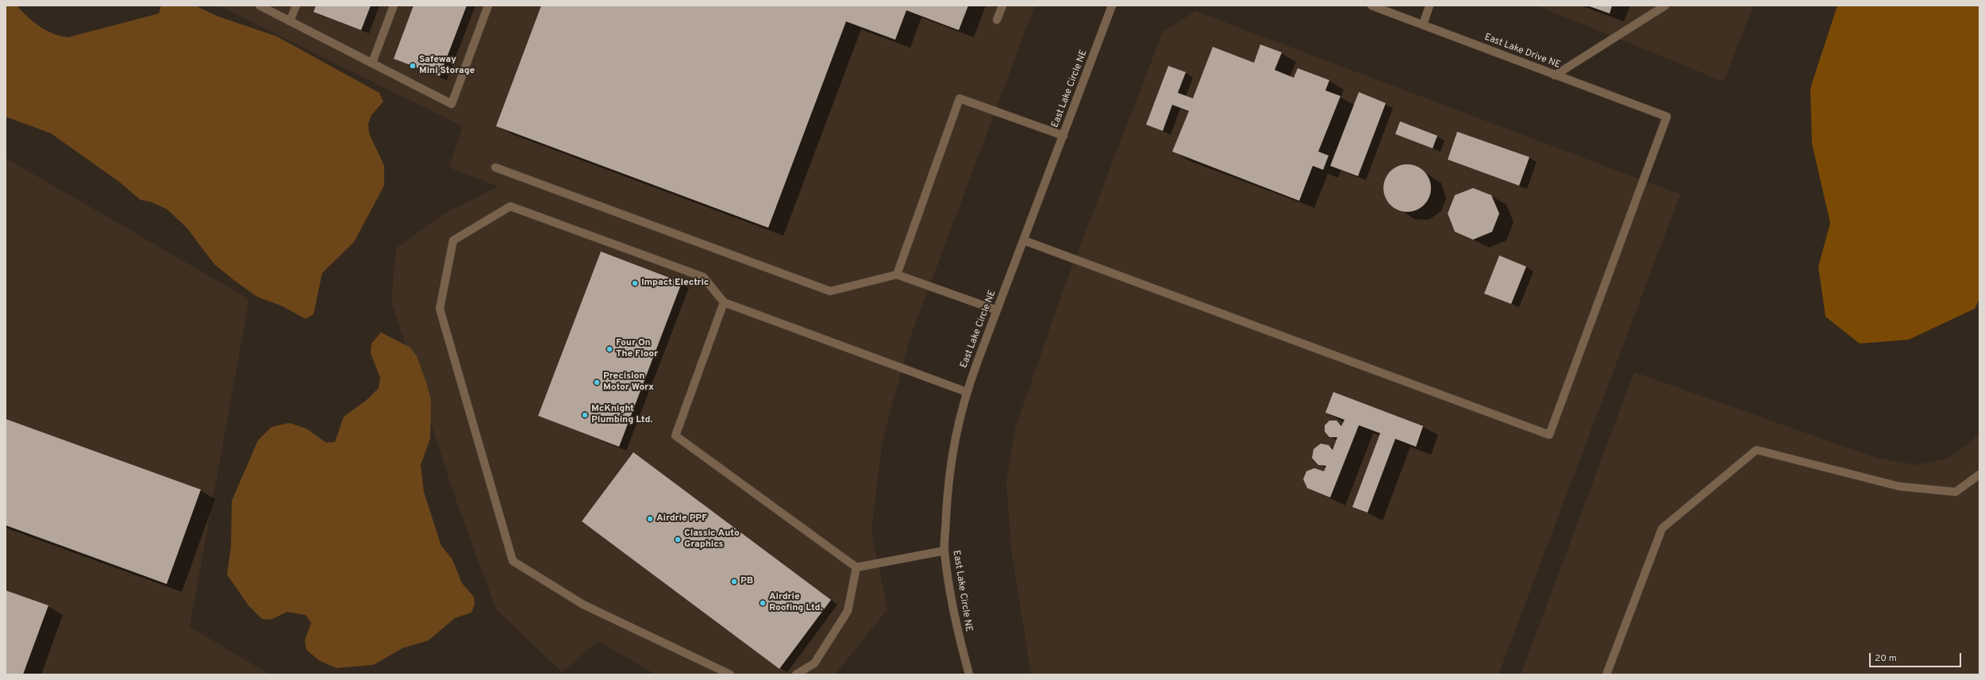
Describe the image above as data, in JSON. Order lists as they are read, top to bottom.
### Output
{
  "streets": {
    "street": ["East Lake Drive NE", "East Lake Circle NE"]
  },
  "crossings": [
    ["East Lake Drive NE", "East Lake Circle NE"]
  ],
  "places": [
    "Safeway Mini Storage",
    "Impact Electric",
    "Four On The Floor",
    "Precision Motor Worx",
    "McKnight Plumbing Ltd.",
    "Airdrie PPF",
    "Classic Auto Graphics",
    "PB",
    "Airdrie Roofing Ltd."
  ],
  "scale_bar": "20 m"
}
